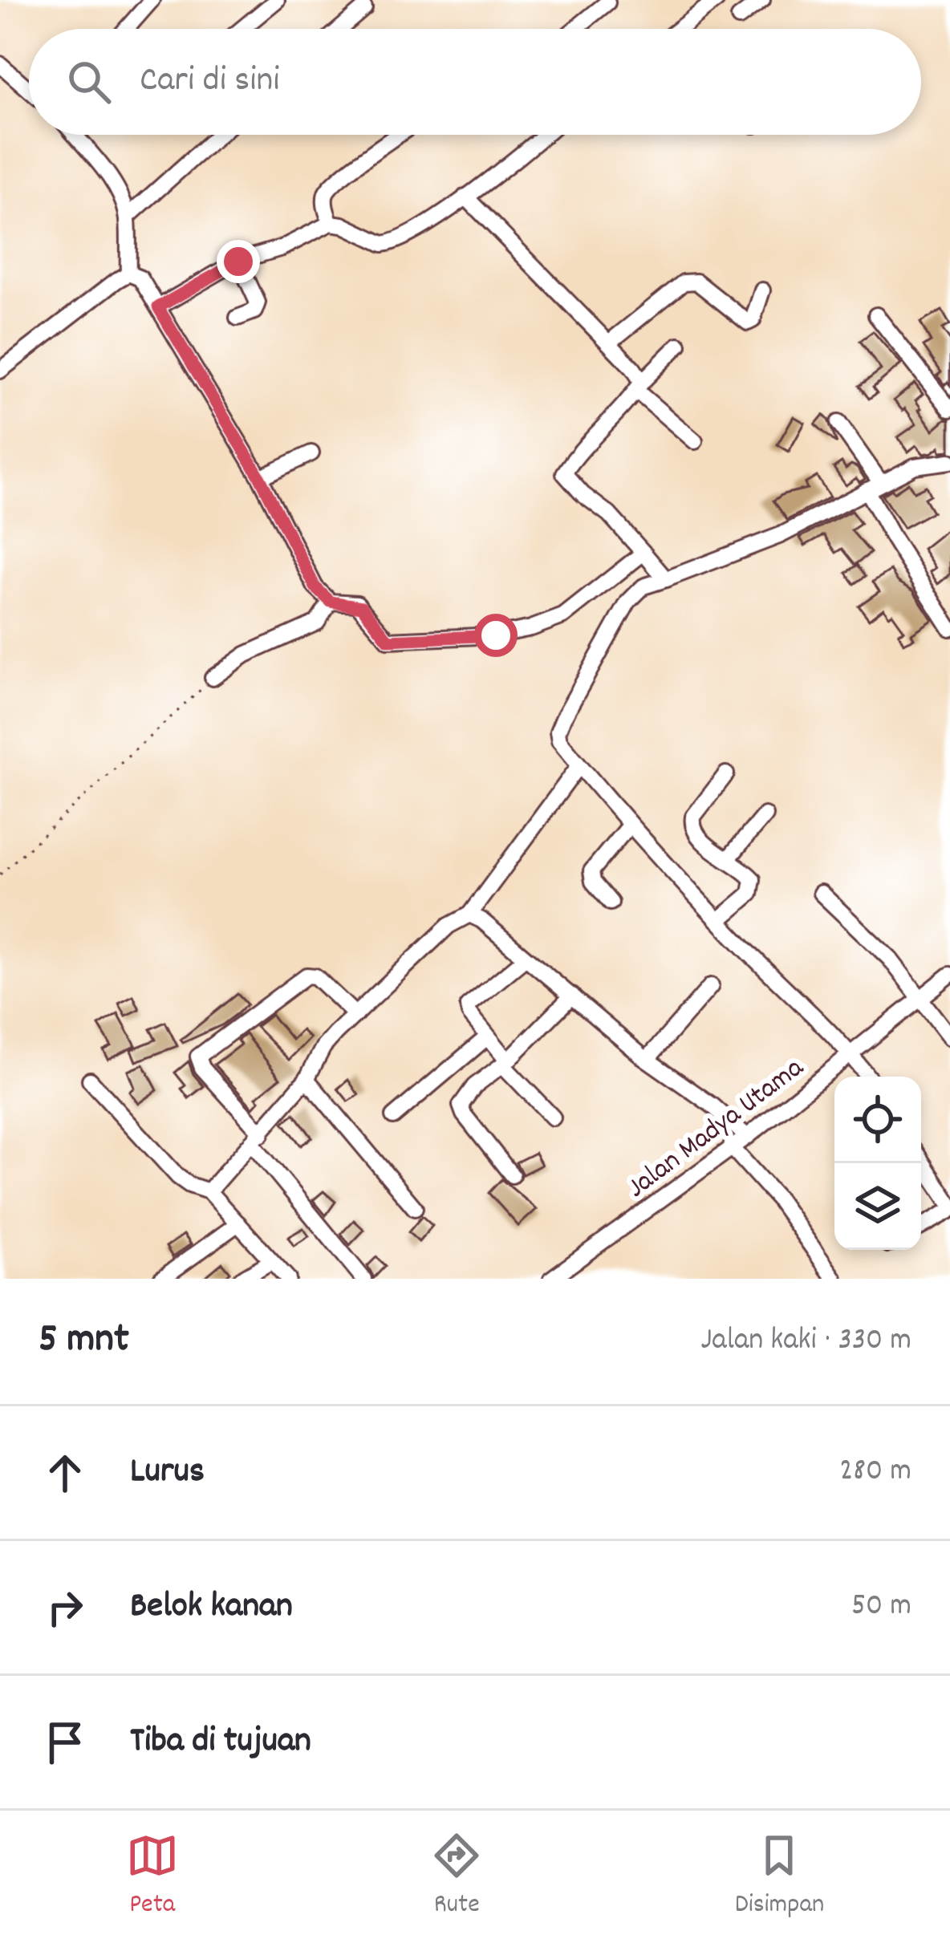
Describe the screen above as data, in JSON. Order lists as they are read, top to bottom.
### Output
{
  "streets": {
    "street": ["Jalan Madya Utama"]
  },
  "page": {
    "search": "Cari di sini",
    "heading": ["5 mnt", "Jalan kaki · 330 m"],
    "list": [
      ["Lurus", "280 m"],
      ["Belok kanan", "50 m"],
      "Tiba di tujuan"
    ],
    "nav": ["Peta", "Rute", "Disimpan"]
  }
}
